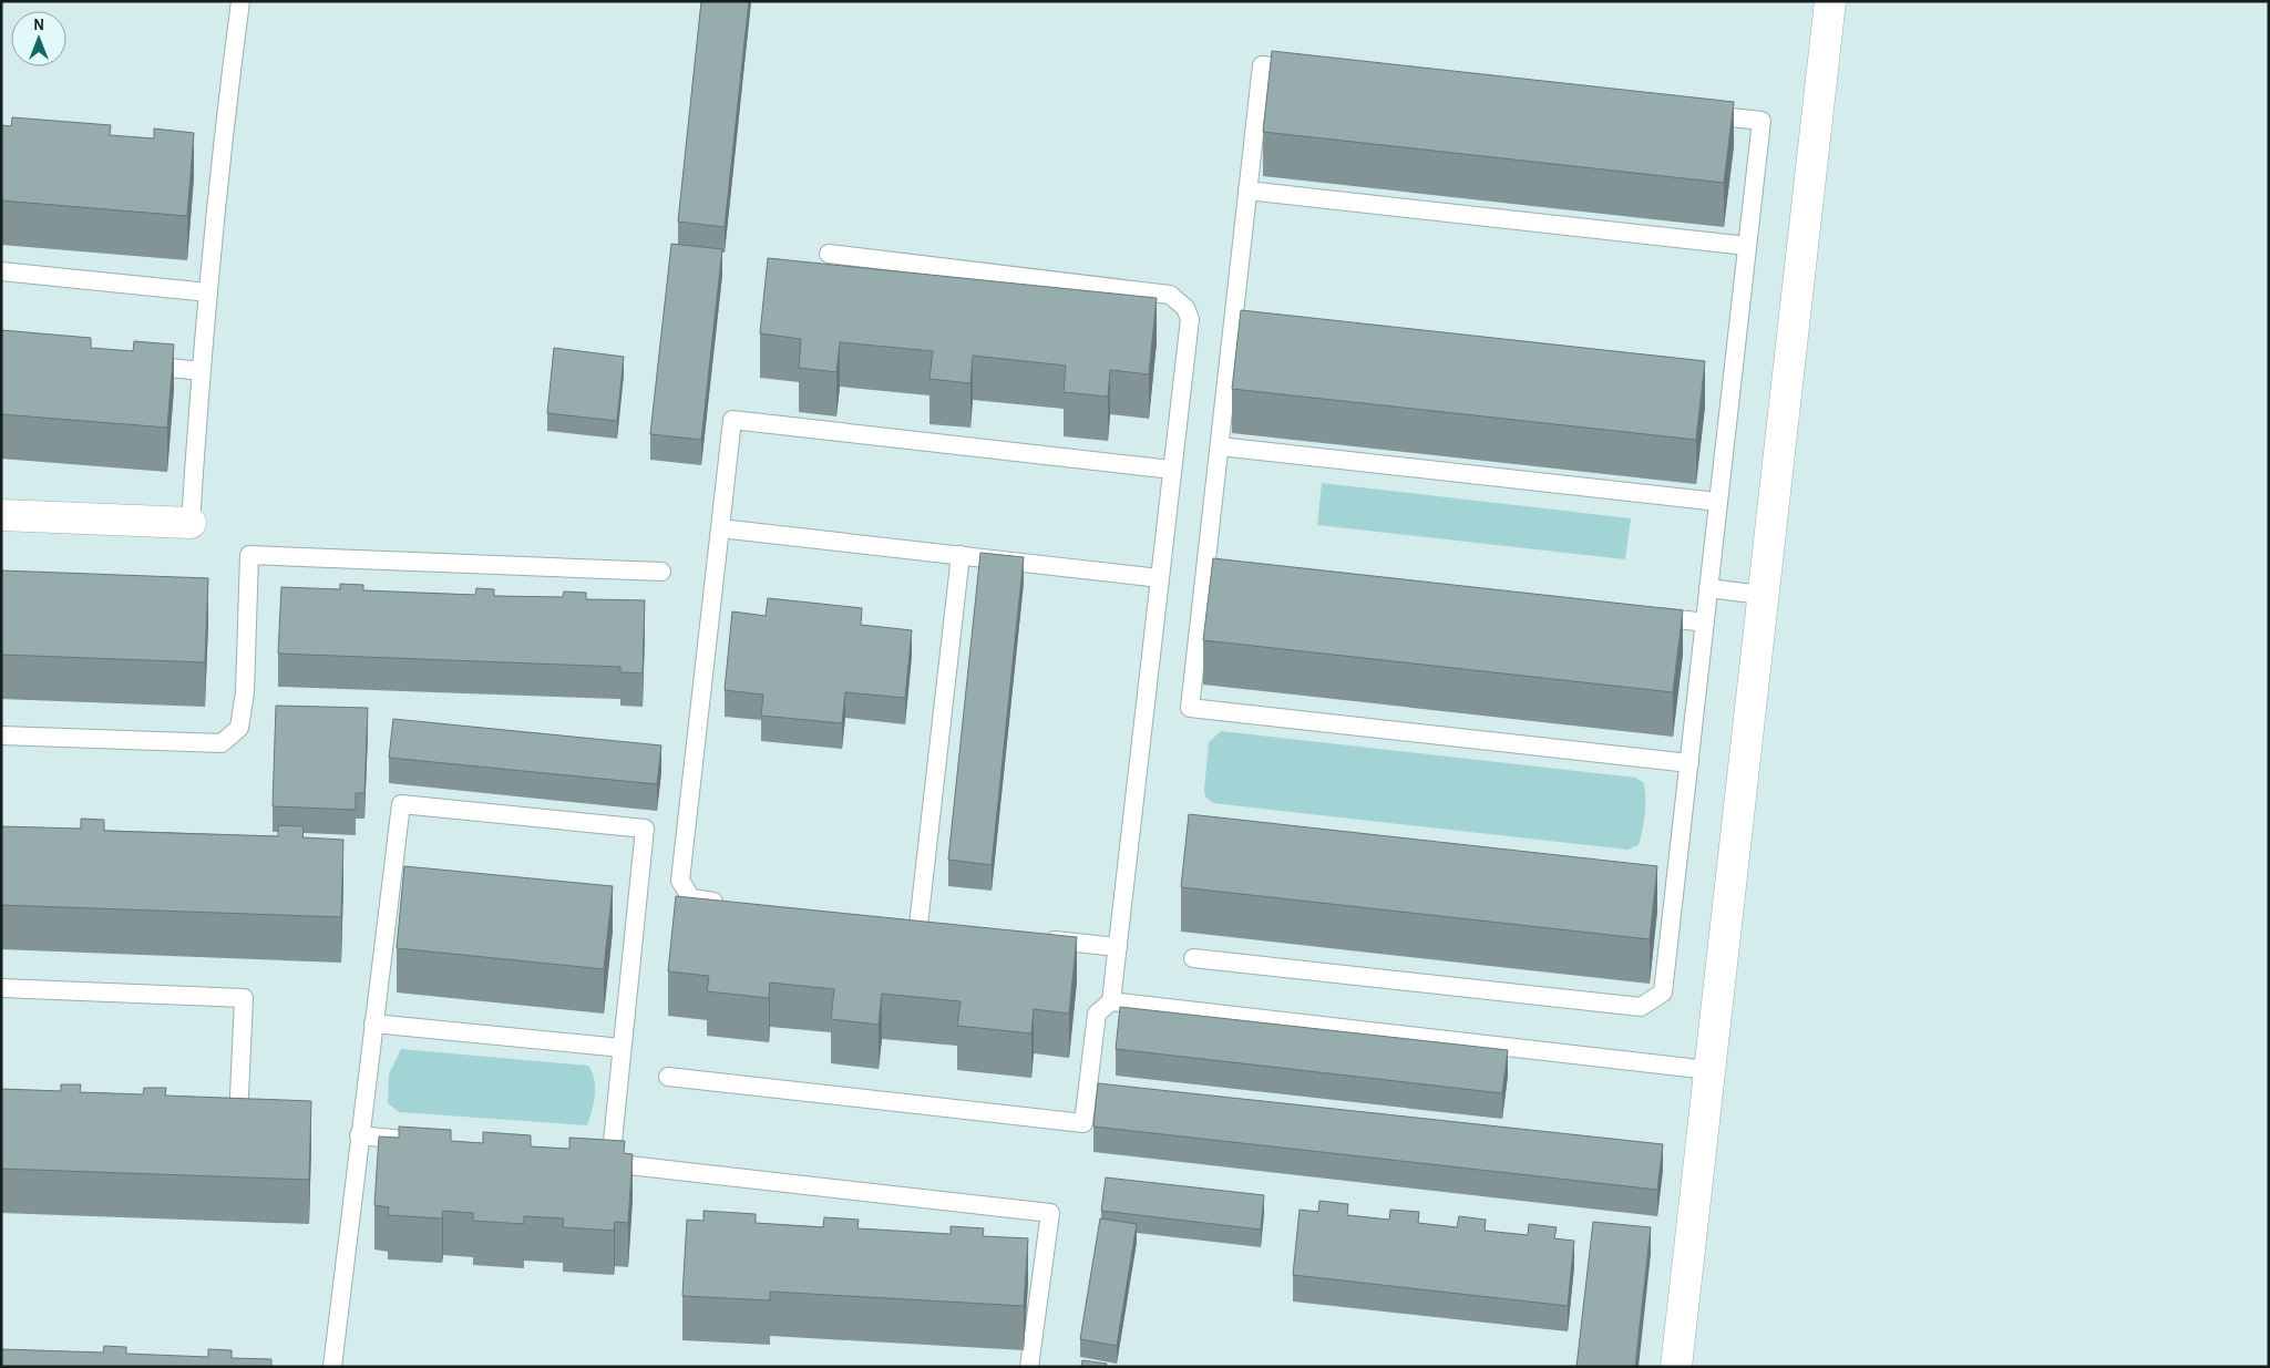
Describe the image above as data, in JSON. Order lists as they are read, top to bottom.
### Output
{
  "north": "top"
}
